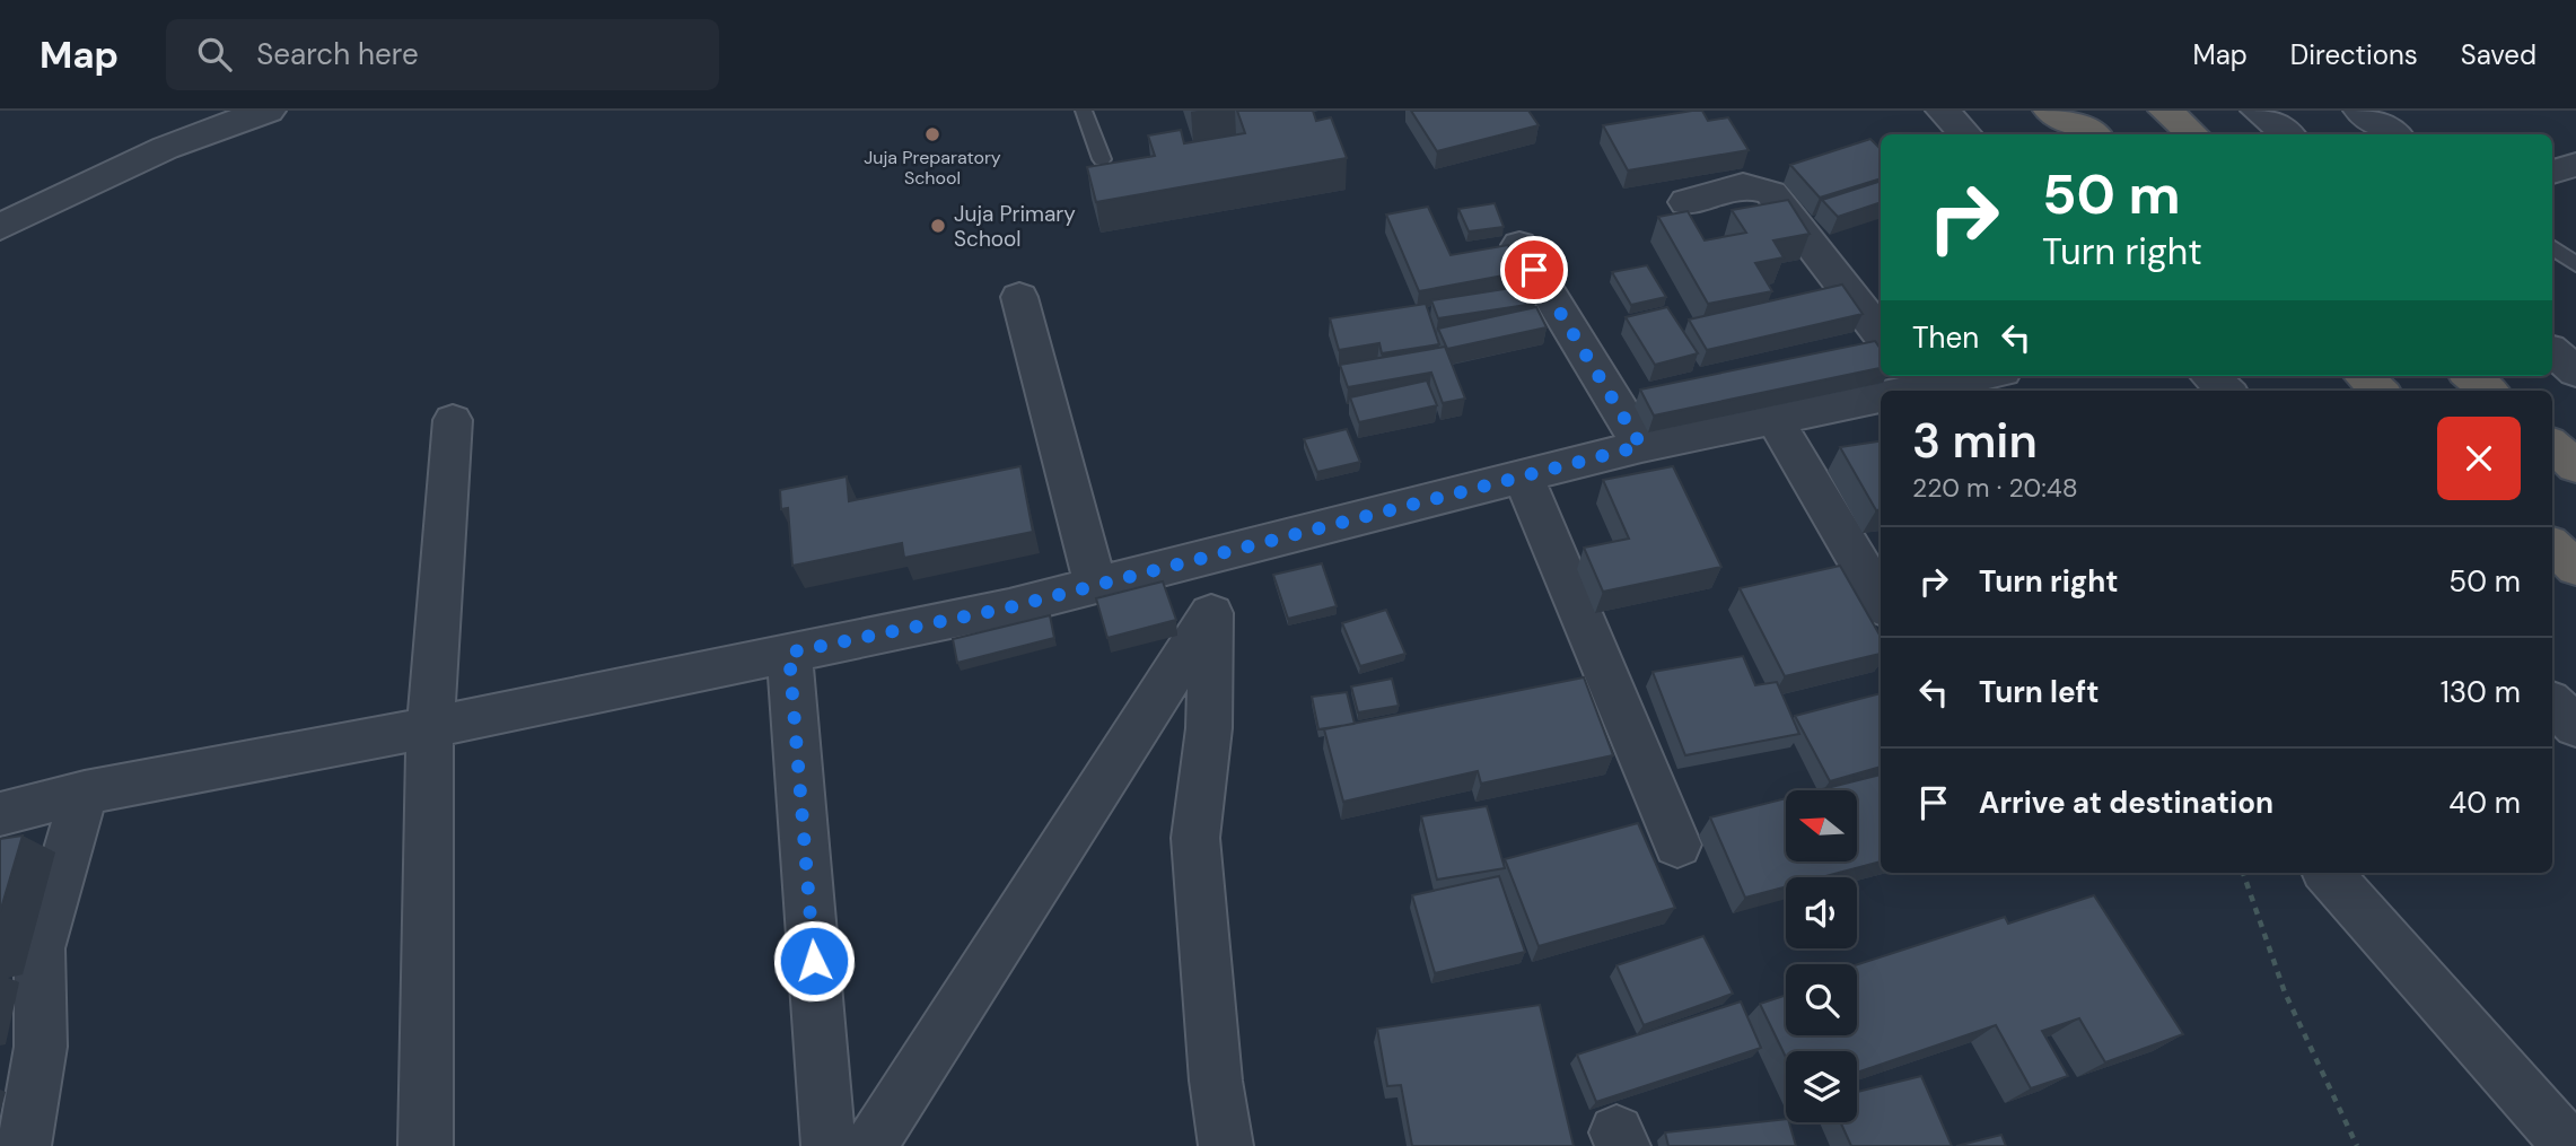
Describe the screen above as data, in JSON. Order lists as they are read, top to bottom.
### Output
{
  "places": ["Juja Preparatory School", "Juja Primary School"],
  "north": "left",
  "page": {
    "header": "Map",
    "search": "Search here",
    "nav": ["Map", "Directions", "Saved"],
    "turn": ["50 m", "Turn right"],
    "then": "Then",
    "heading": ["3 min", "220 m · 20:48"],
    "list": [
      {
        "name": "Turn right",
        "value": "50 m"
      },
      {
        "name": "Turn left",
        "value": "130 m"
      },
      {
        "name": "Arrive at destination",
        "value": "40 m"
      }
    ]
  }
}
